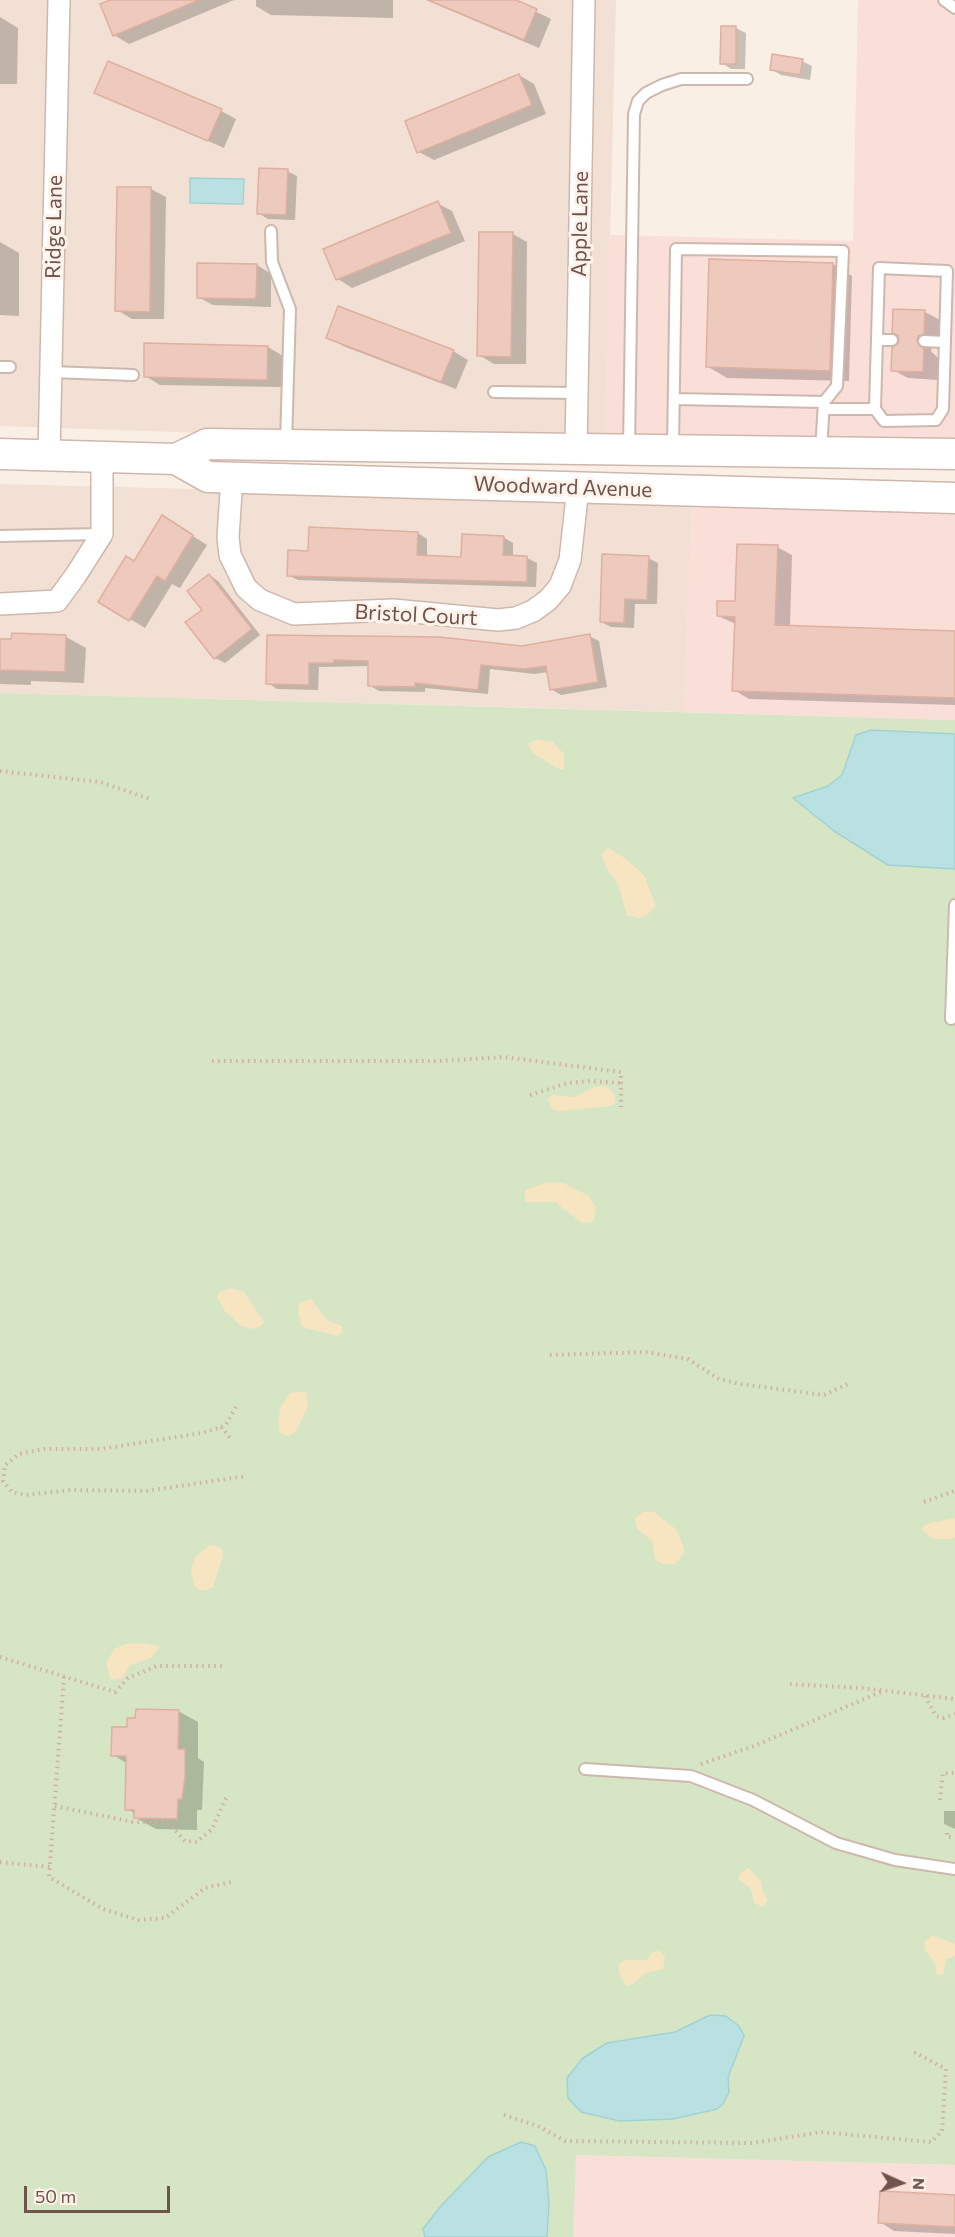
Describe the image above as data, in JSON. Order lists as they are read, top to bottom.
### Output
{
  "streets": {
    "main road": ["Woodward Avenue"],
    "street": ["Apple Lane", "Ridge Lane", "Bristol Court"]
  },
  "crossings": [
    ["Apple Lane", "Woodward Avenue"],
    ["Ridge Lane", "Woodward Avenue"],
    ["Woodward Avenue", "Bristol Court"]
  ],
  "scale_bar": "50 m",
  "north": "right"
}
